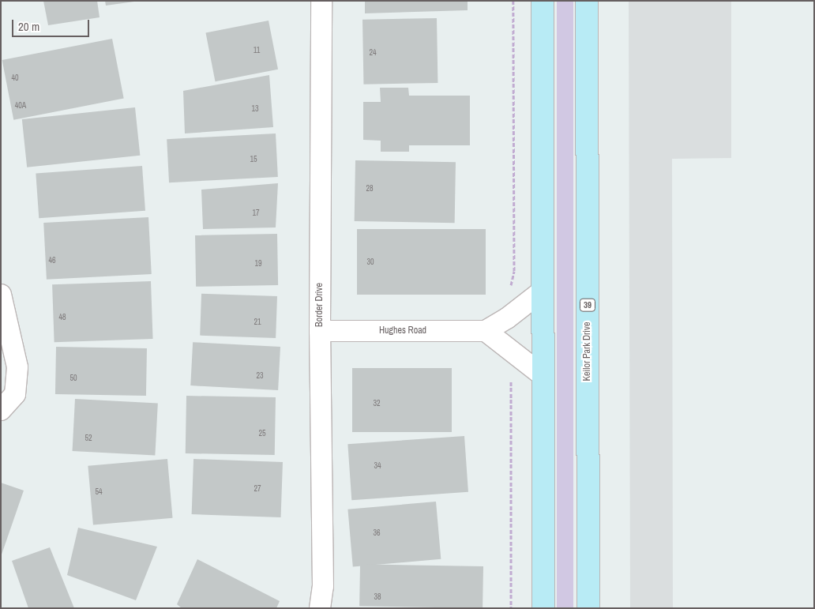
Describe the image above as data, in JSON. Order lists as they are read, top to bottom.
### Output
{
  "streets": {
    "main road": ["39", "Keilor Park Drive"],
    "street": ["Border Drive", "Hughes Road"]
  },
  "crossings": [
    ["Border Drive", "Hughes Road"]
  ],
  "house_numbers": [
    "11",
    "24",
    "40",
    "40A",
    "13",
    "15",
    "28",
    "17",
    "46",
    "30",
    "19",
    "48",
    "21",
    "23",
    "50",
    "32",
    "25",
    "52",
    "34",
    "27",
    "54",
    "36",
    "38"
  ],
  "scale_bar": "20 m"
}
